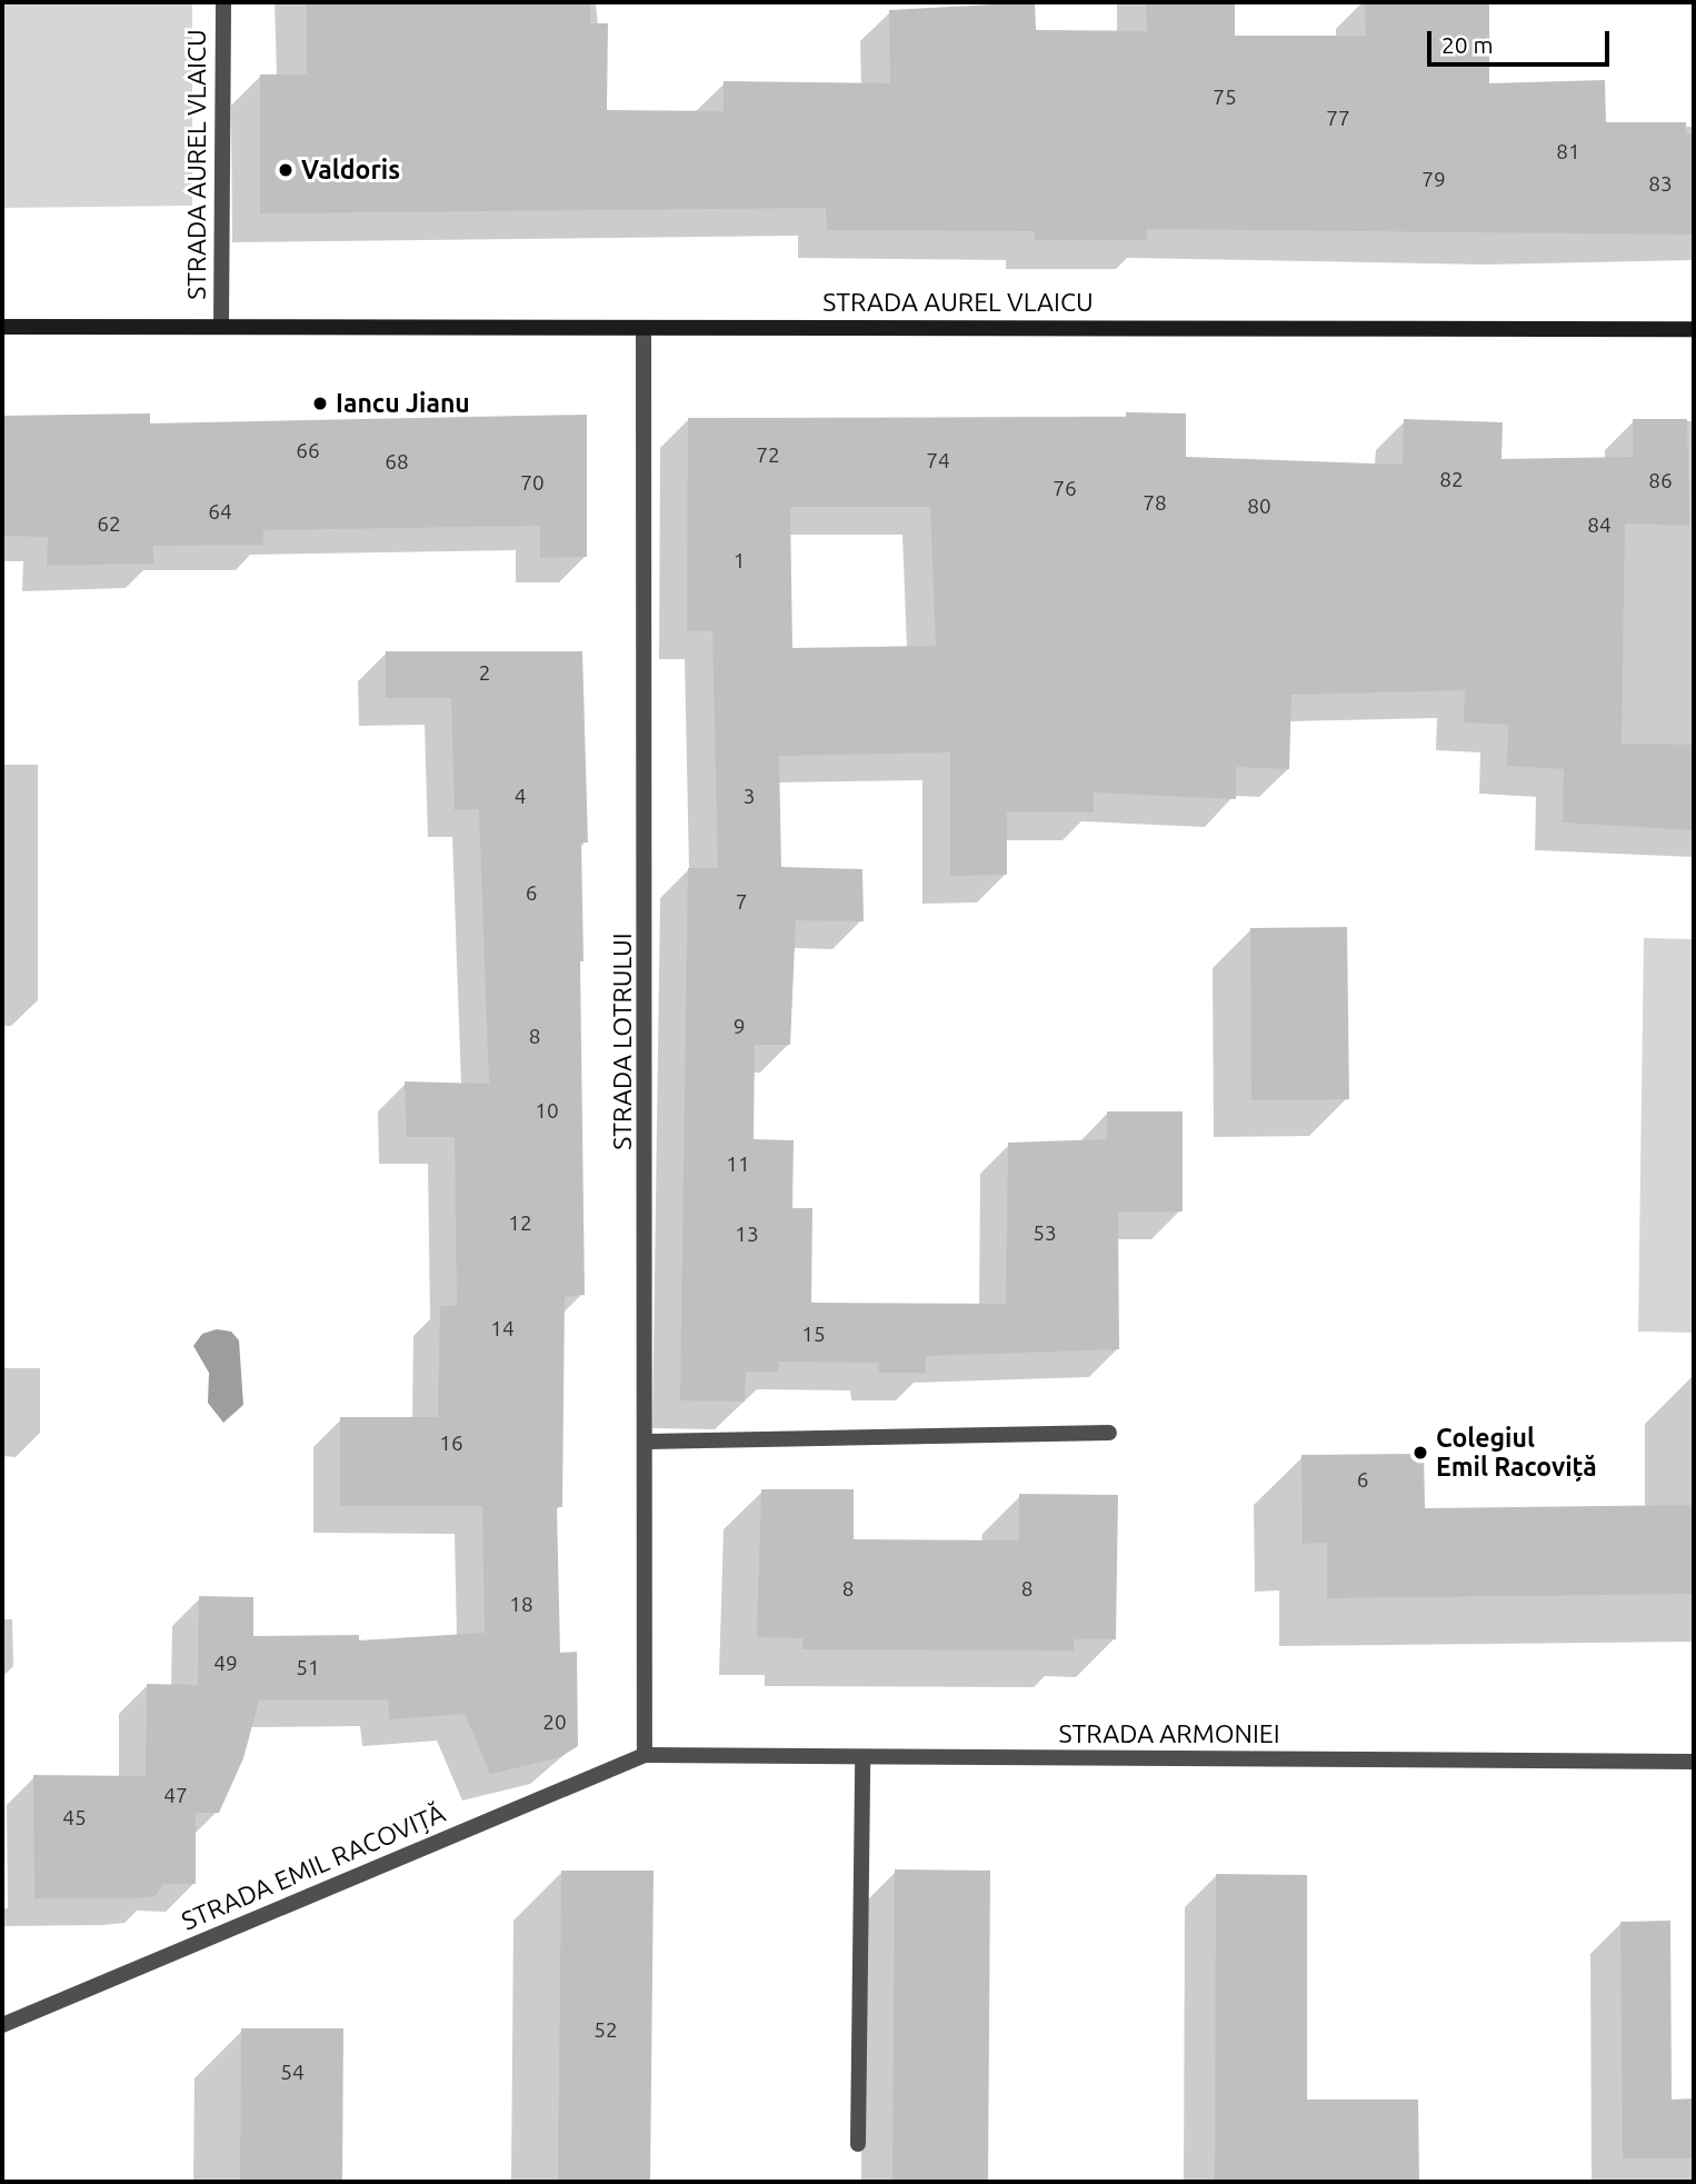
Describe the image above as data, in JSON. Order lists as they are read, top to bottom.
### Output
{
  "streets": {
    "main road": ["STRADA AUREL VLAICU"],
    "street": ["STRADA LOTRULUI", "STRADA ARMONIEI", "STRADA EMIL RACOVIȚĂ"]
  },
  "crossings": [
    ["STRADA AUREL VLAICU", "STRADA LOTRULUI"],
    ["STRADA LOTRULUI", "STRADA ARMONIEI"],
    ["STRADA LOTRULUI", "STRADA EMIL RACOVIȚĂ"],
    ["STRADA ARMONIEI", "STRADA EMIL RACOVIȚĂ"]
  ],
  "places": ["Valdoris", "Iancu Jianu", "Colegiul Emil Racoviță"],
  "house_numbers": [
    "75",
    "77",
    "81",
    "79",
    "83",
    "66",
    "72",
    "74",
    "68",
    "82",
    "86",
    "70",
    "76",
    "78",
    "80",
    "64",
    "62",
    "84",
    "1",
    "2",
    "4",
    "3",
    "6",
    "7",
    "9",
    "8",
    "10",
    "11",
    "12",
    "53",
    "13",
    "14",
    "15",
    "16",
    "6",
    "8",
    "8",
    "18",
    "49",
    "51",
    "20",
    "47",
    "45",
    "52",
    "54"
  ],
  "scale_bar": "20 m"
}
